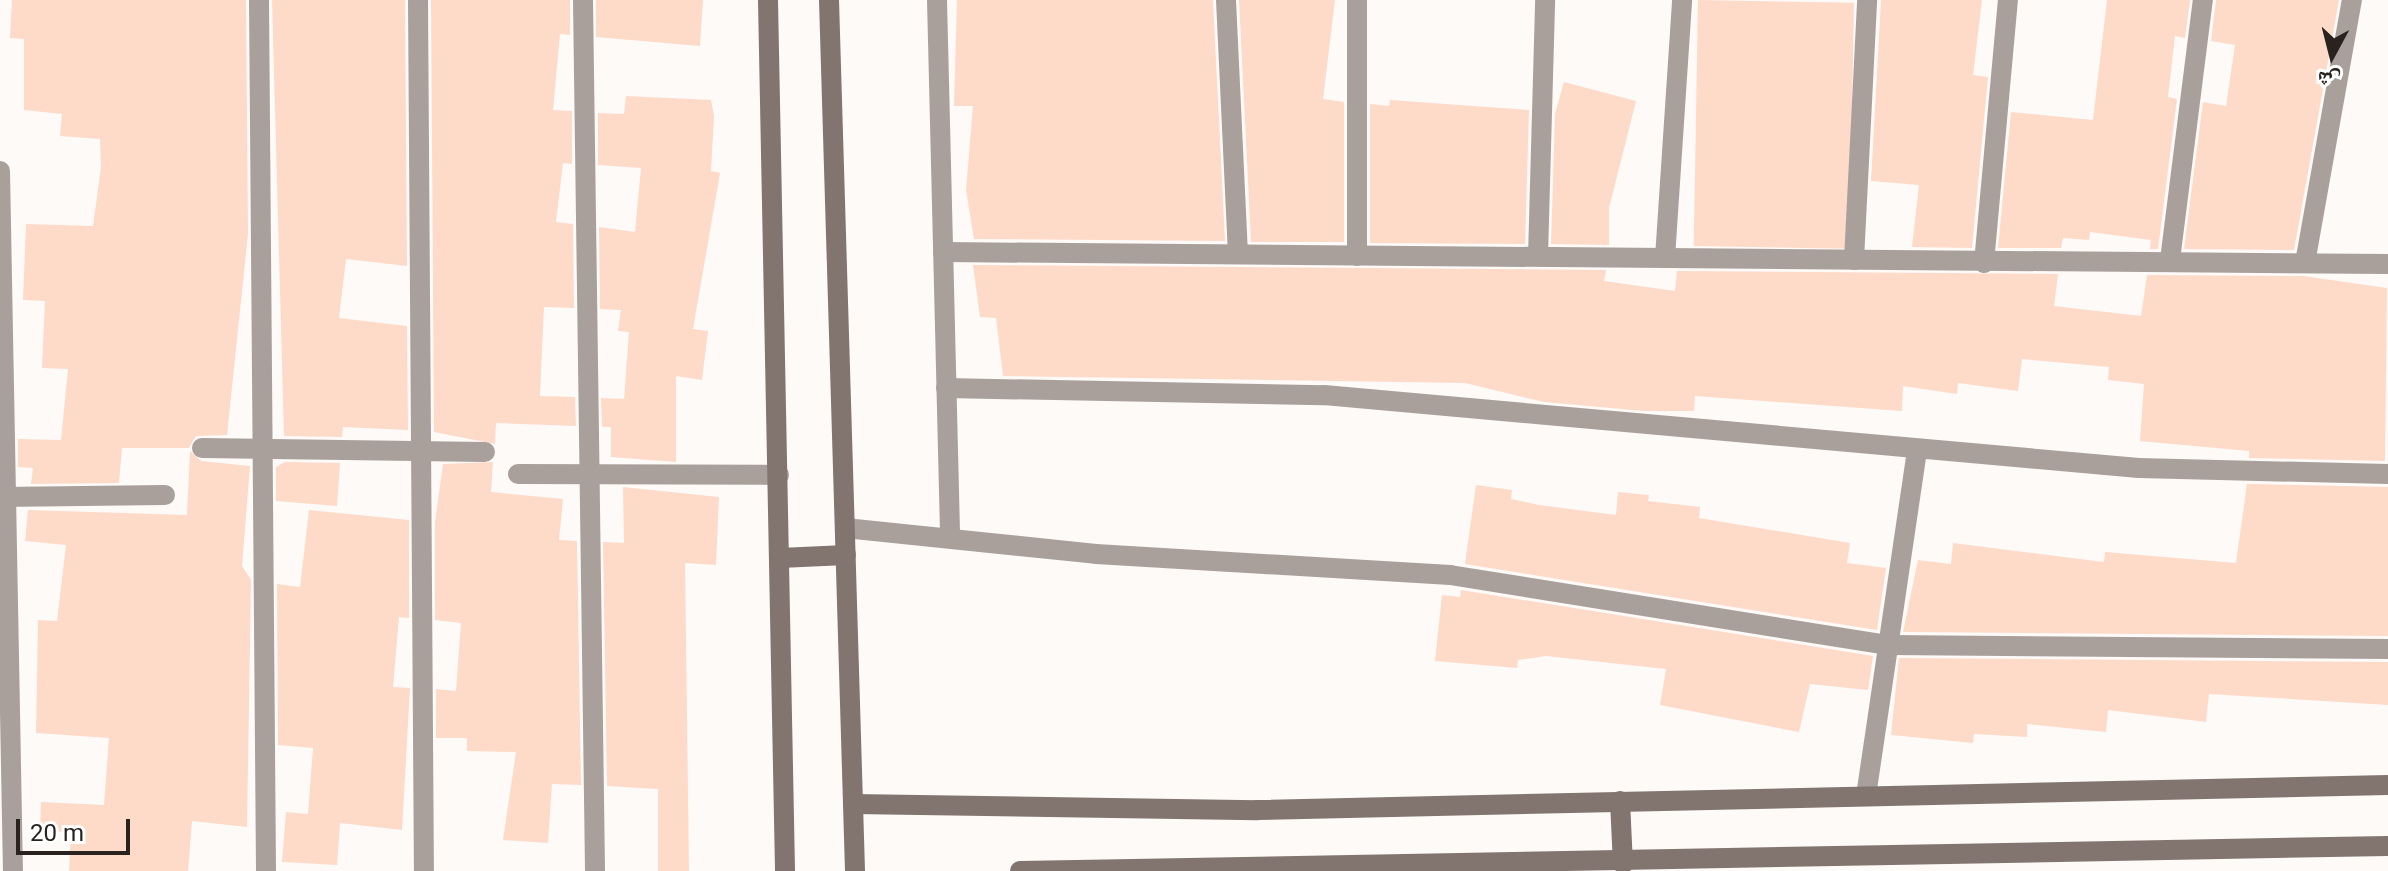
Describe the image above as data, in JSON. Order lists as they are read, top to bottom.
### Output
{
  "scale_bar": "20 m",
  "north": "bottom"
}
